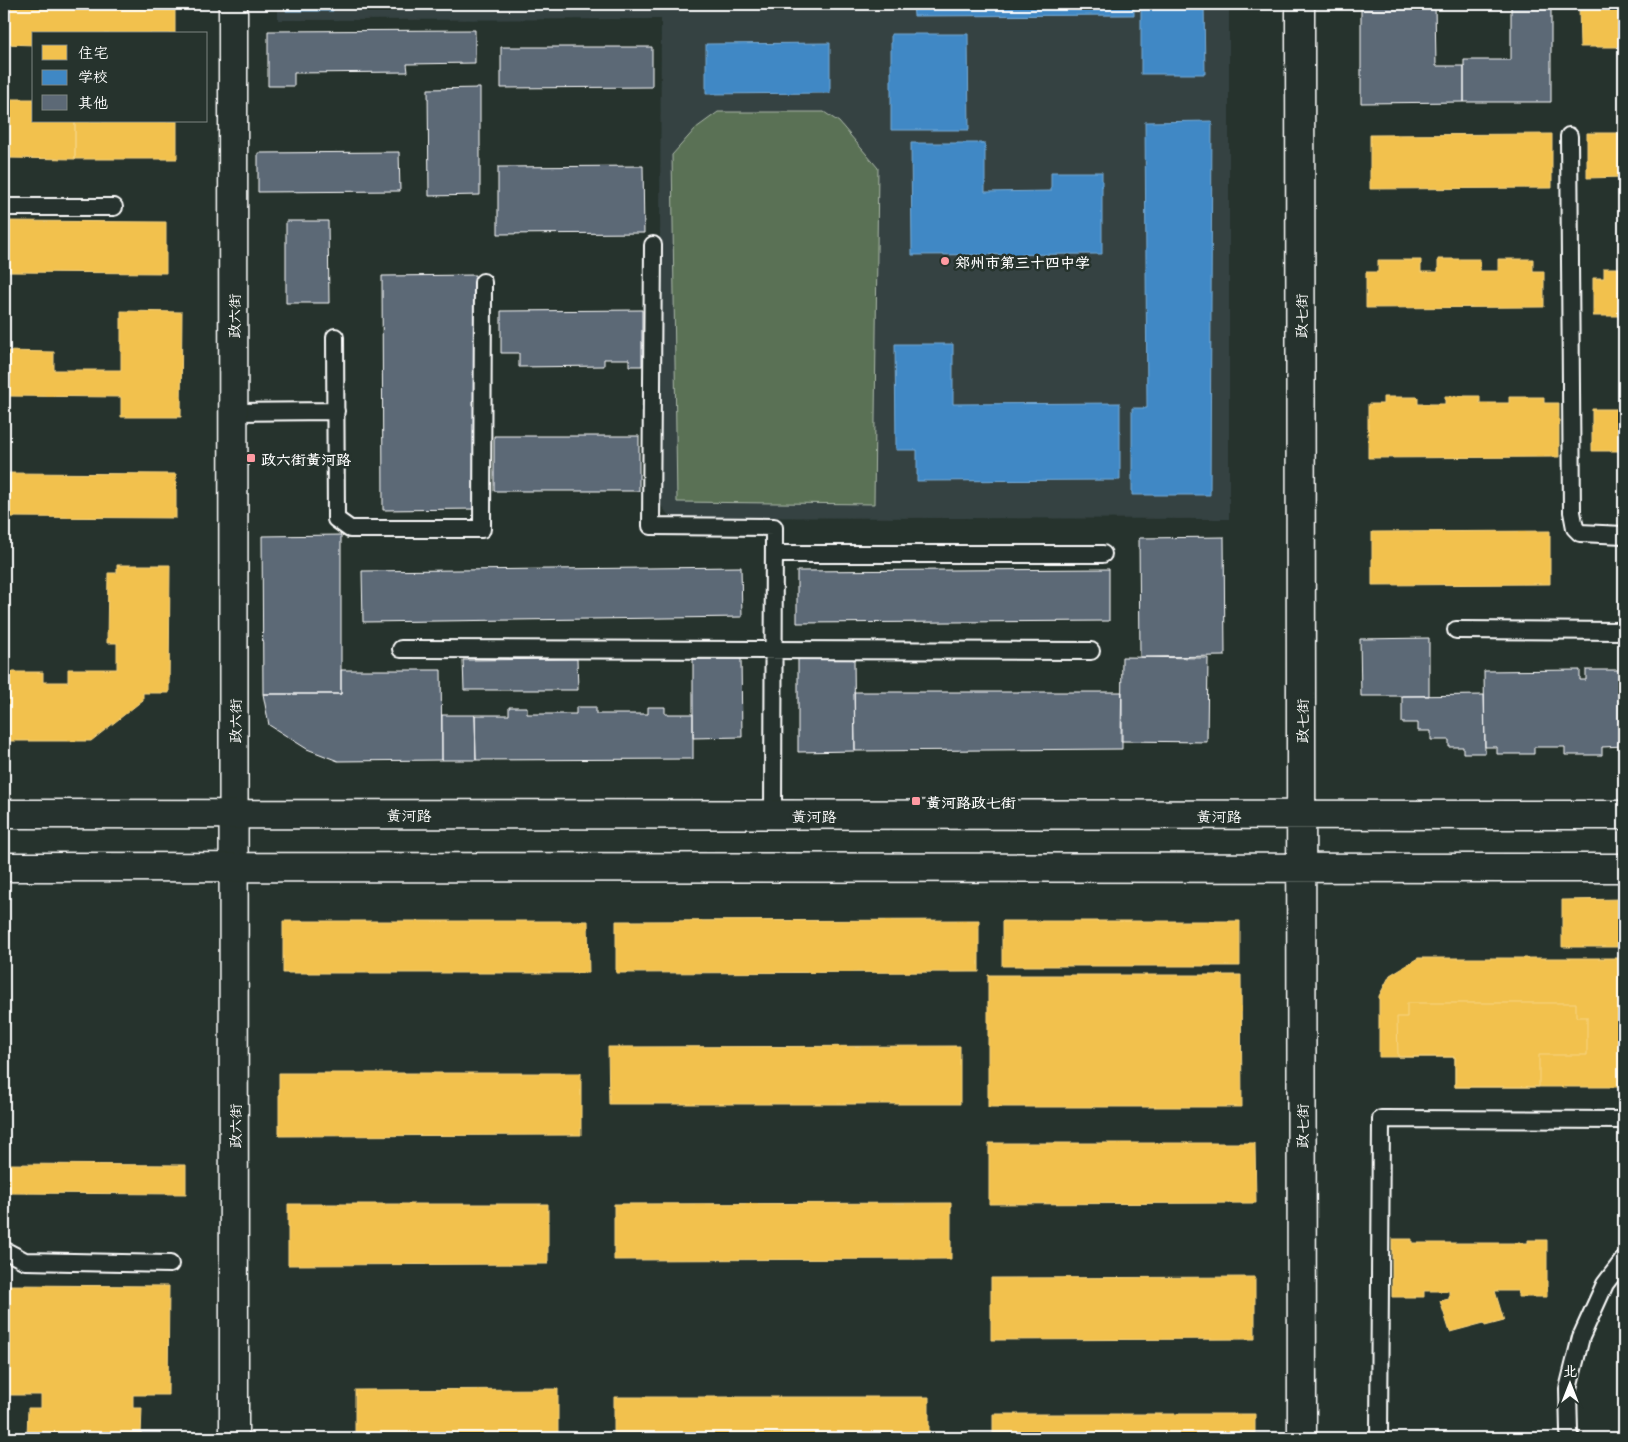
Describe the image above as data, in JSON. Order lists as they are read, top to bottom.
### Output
{
  "streets": {
    "main road": ["政六街", "政七街", "黄河路"]
  },
  "crossings": [
    ["政六街", "黄河路"],
    ["政七街", "黄河路"]
  ],
  "places": {
    "other": ["郑州市第三十四中学"],
    "transit": ["政六街黄河路", "黄河路政七街"]
  },
  "legend": ["住宅", "学校", "其他"],
  "north": "top"
}
